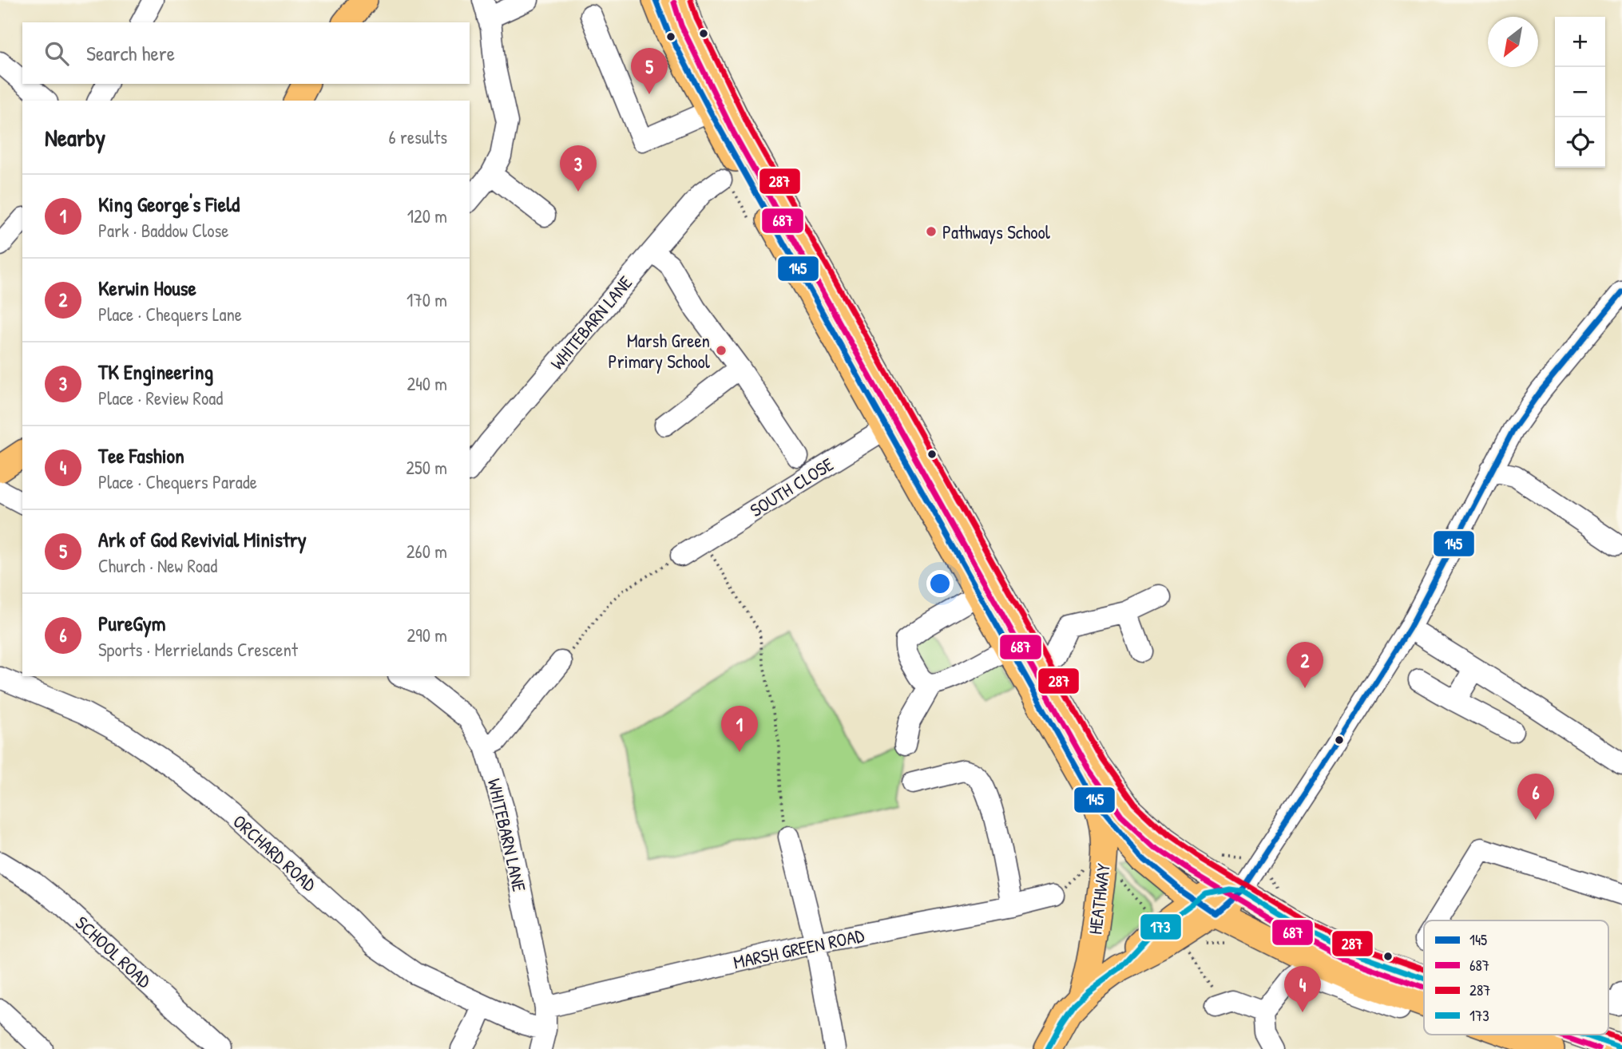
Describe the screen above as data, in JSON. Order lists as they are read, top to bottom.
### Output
{
  "streets": {
    "main road": ["HEATHWAY"],
    "street": [
      "WHITEBARN LANE",
      "SOUTH CLOSE",
      "ORCHARD ROAD",
      "MARSH GREEN ROAD",
      "SCHOOL ROAD"
    ]
  },
  "crossings": [
    ["WHITEBARN LANE", "ORCHARD ROAD"],
    ["WHITEBARN LANE", "MARSH GREEN ROAD"]
  ],
  "places": ["Pathways School", "Marsh Green Primary School"],
  "lines": [
    "transit line 145",
    "transit line 287",
    "transit line 687",
    "transit line 173"
  ],
  "legend": [
    "145",
    "687",
    "287",
    "173"
  ],
  "north": "bottom left",
  "page": {
    "map_buttons": ["+", "−"],
    "search": "Search here",
    "pins": [
      "5",
      "3",
      "2",
      "1",
      "6",
      "4"
    ],
    "heading": ["Nearby", "6 results"],
    "list": [
      {
        "mark": "1",
        "name": "King George's Field",
        "note": "Park · Baddow Close",
        "value": "120 m"
      },
      {
        "mark": "2",
        "name": "Kerwin House",
        "note": "Place · Chequers Lane",
        "value": "170 m"
      },
      {
        "mark": "3",
        "name": "TK Engineering",
        "note": "Place · Review Road",
        "value": "240 m"
      },
      {
        "mark": "4",
        "name": "Tee Fashion",
        "note": "Place · Chequers Parade",
        "value": "250 m"
      },
      {
        "mark": "5",
        "name": "Ark of God Revivial Ministry",
        "note": "Church · New Road",
        "value": "260 m"
      },
      {
        "mark": "6",
        "name": "PureGym",
        "note": "Sports · Merrielands Crescent",
        "value": "290 m"
      }
    ]
  }
}
